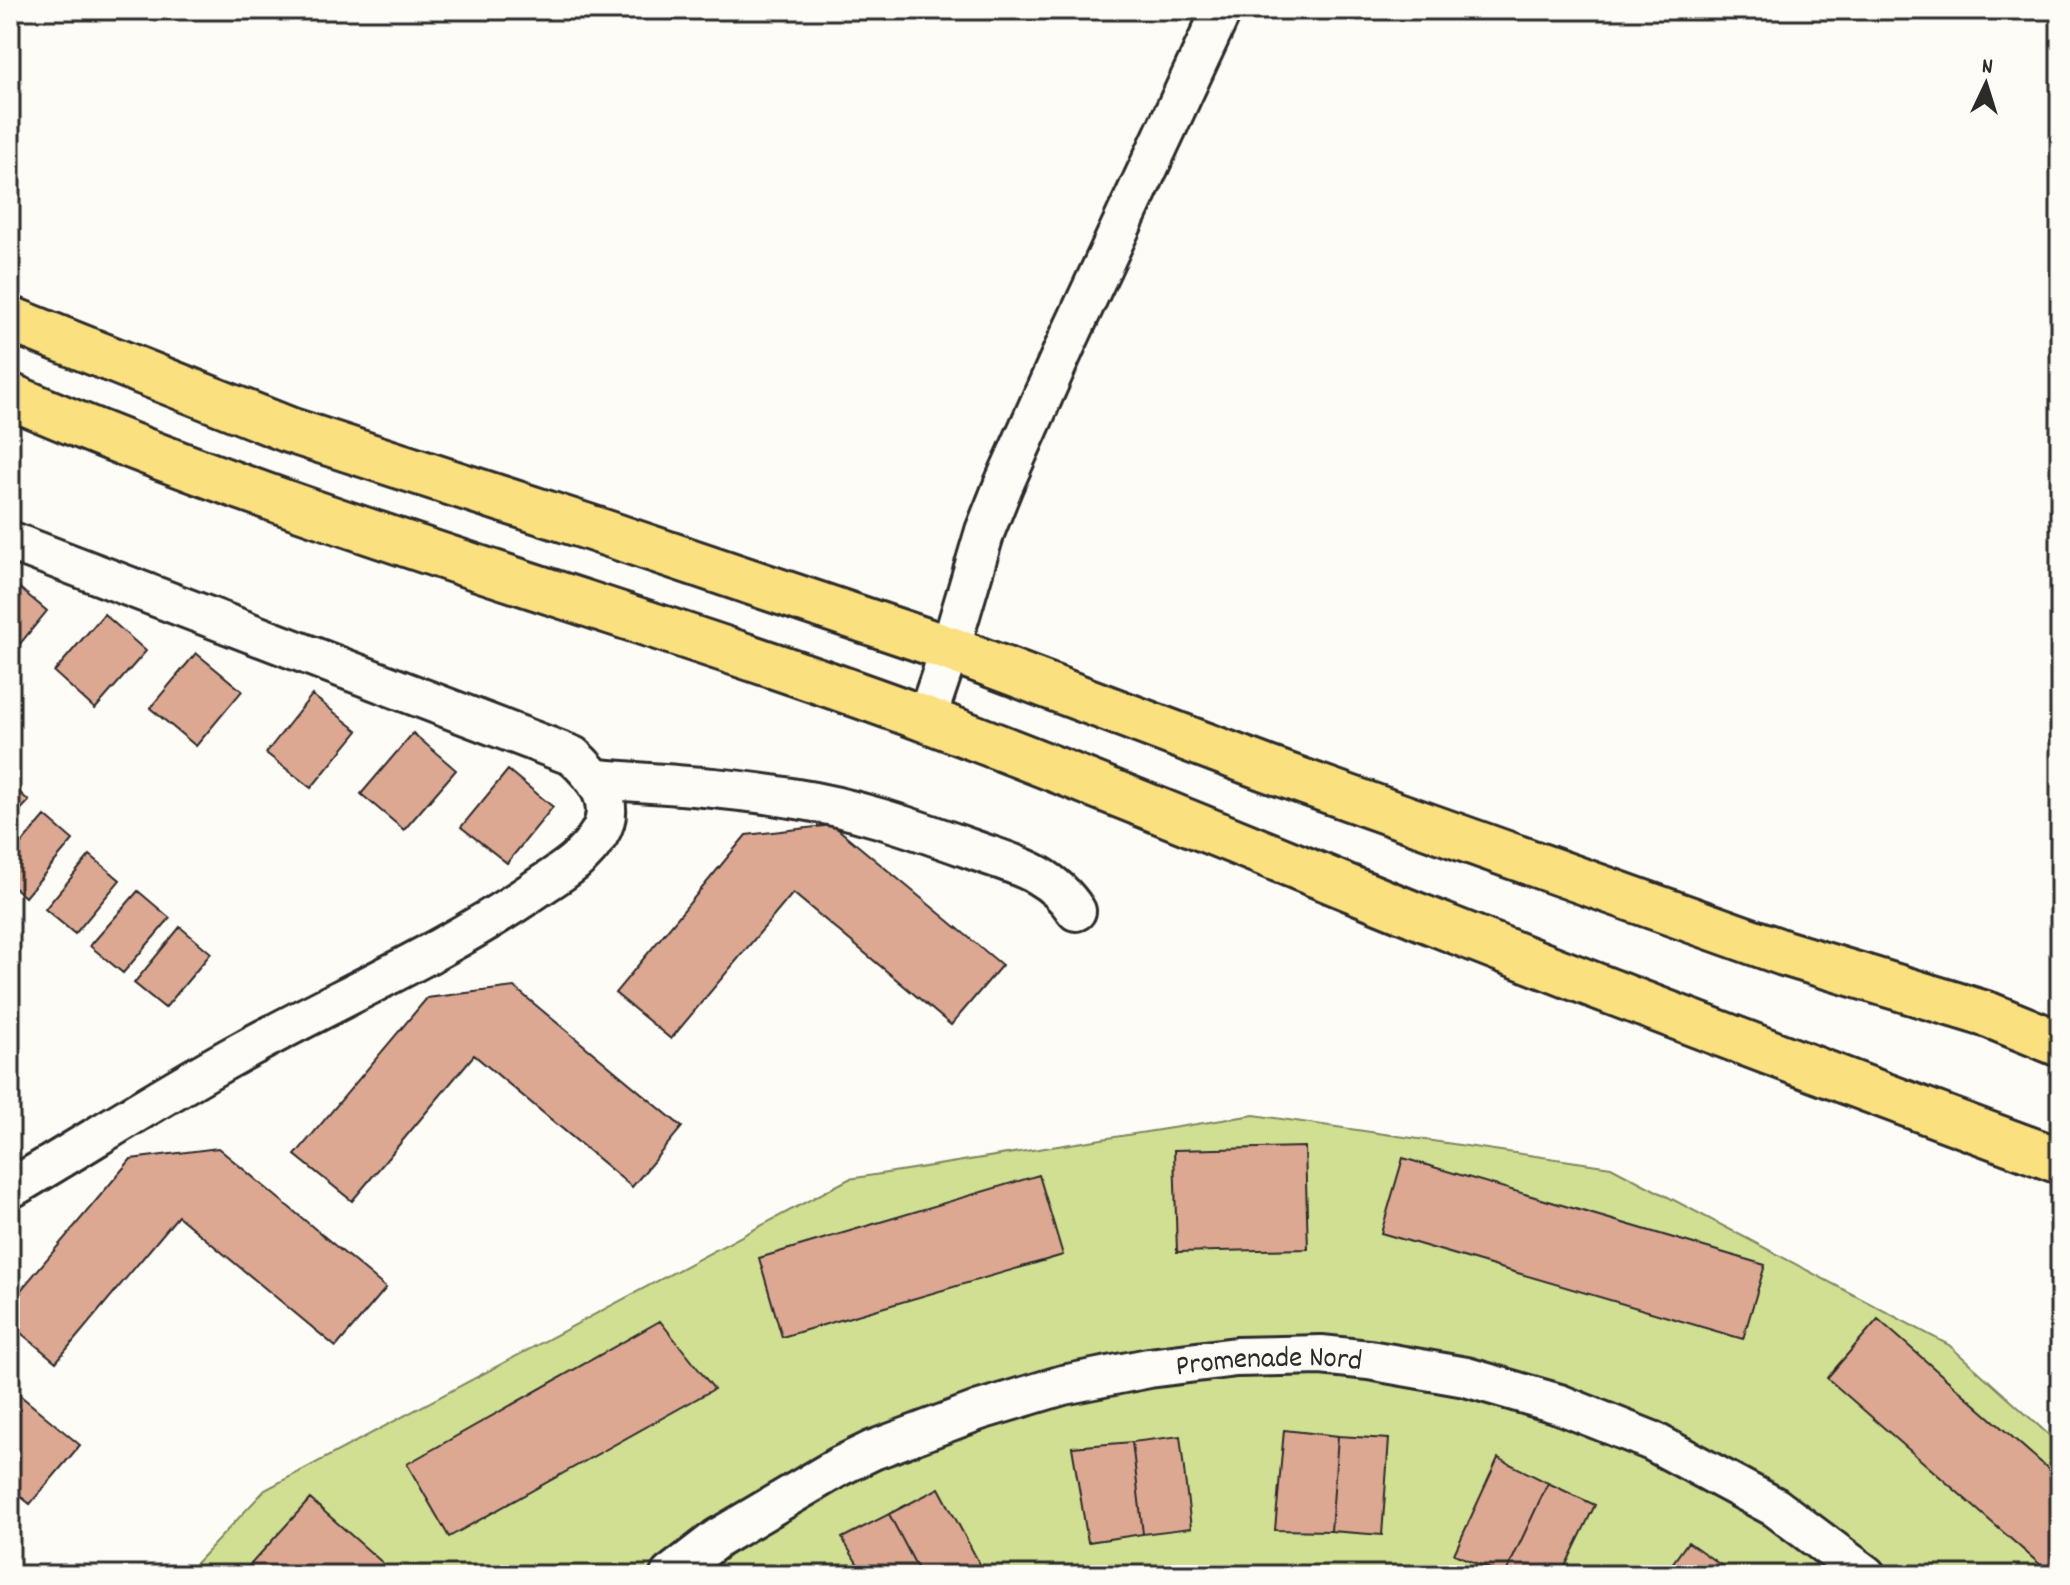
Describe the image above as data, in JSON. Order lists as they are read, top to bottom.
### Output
{
  "streets": {
    "street": ["Promenade Nord"]
  },
  "north": "top"
}
